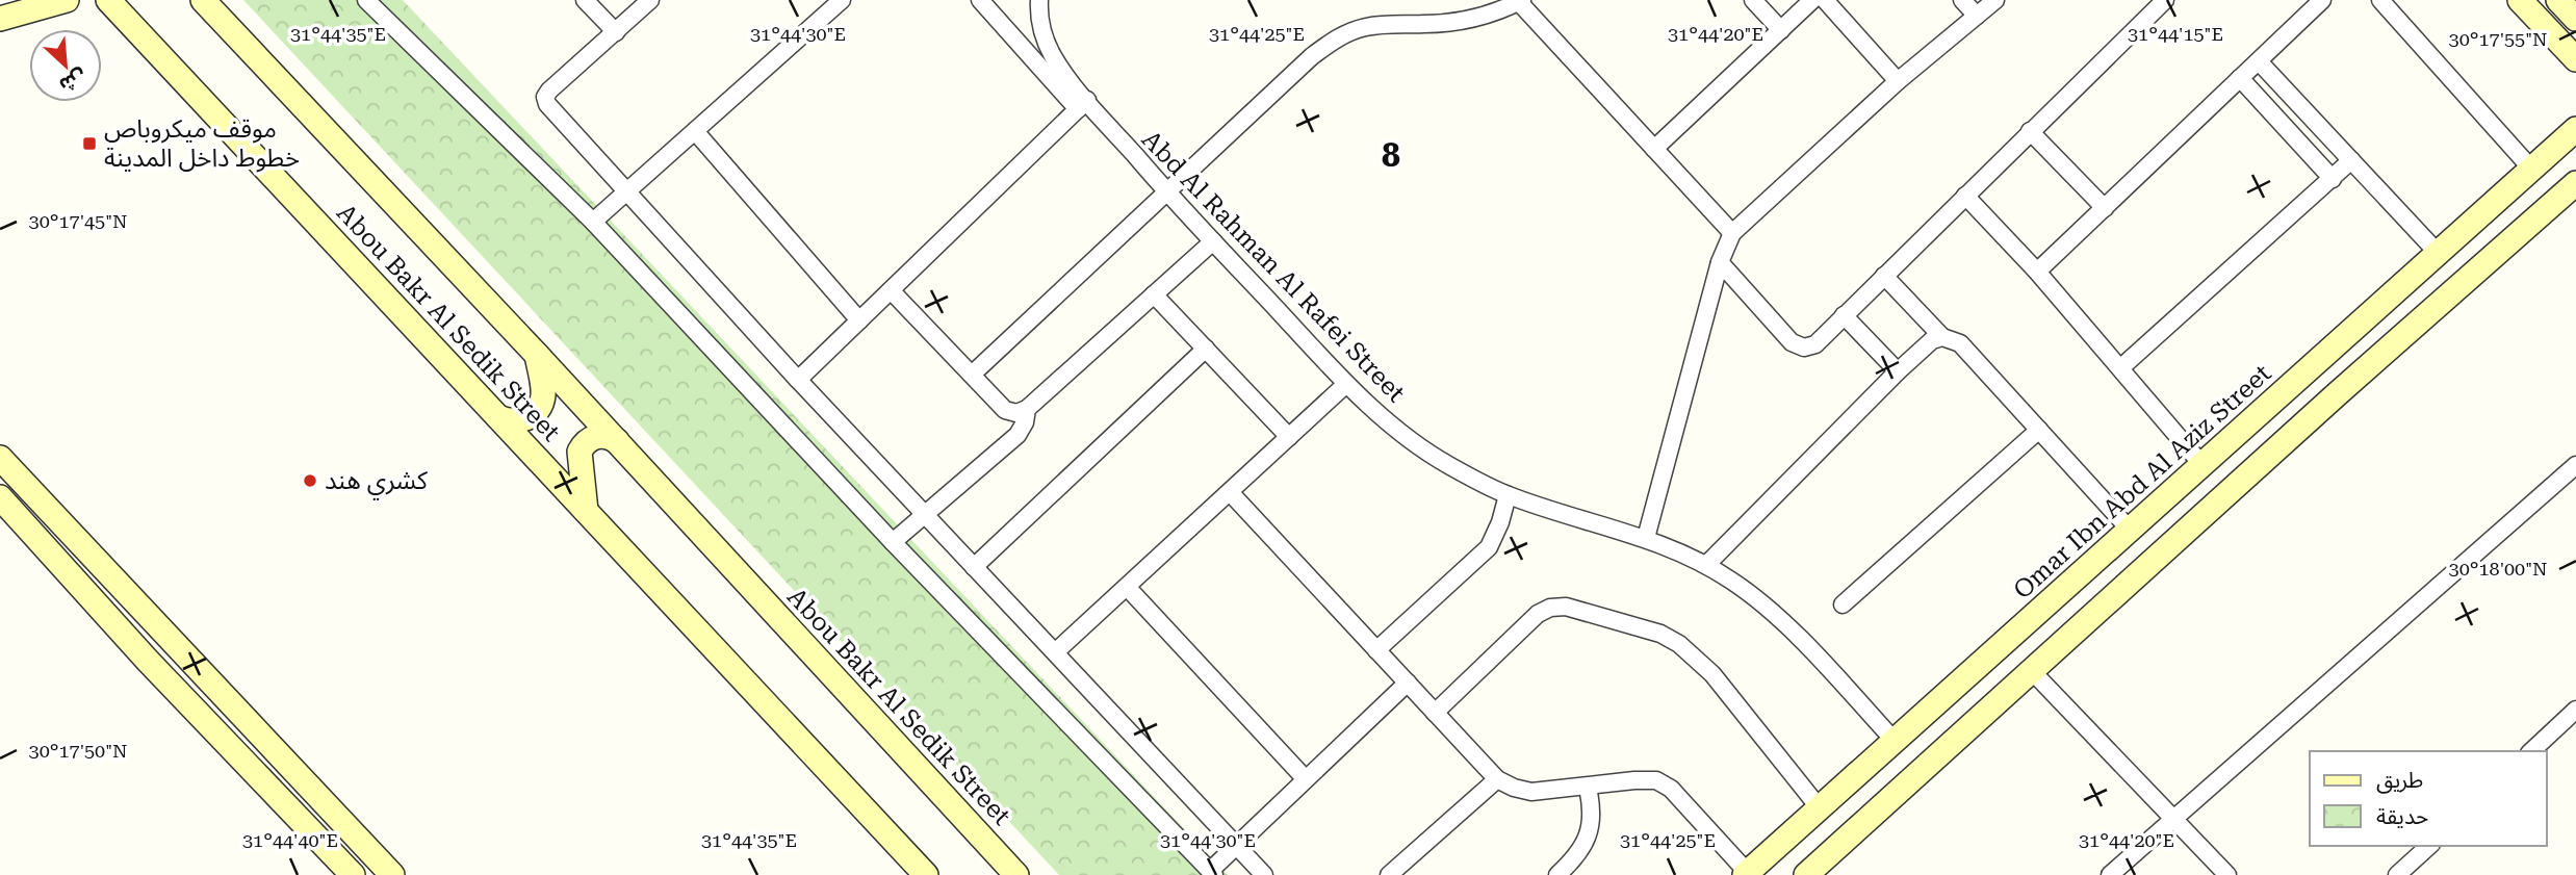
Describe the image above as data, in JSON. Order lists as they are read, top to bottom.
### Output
{
  "streets": {
    "street": ["Abd Al Rahman Al Rafei Street", "Abou Bakr Al Sedik Street", "Omar Ibn Abd Al Aziz Street"]
  },
  "crossings": [
    ["Abd Al Rahman Al Rafei Street", "Omar Ibn Abd Al Aziz Street"]
  ],
  "districts": ["8"],
  "places": {
    "transit": ["موقف ميكروباص خطوط داخل المدينة"],
    "other": ["كشري هند"]
  },
  "legend": ["طريق", "حديقة"],
  "north": "bottom right",
  "coordinates": [
    "31°44'35\"E",
    "31°44'30\"E",
    "31°44'25\"E",
    "31°44'20\"E",
    "31°44'15\"E",
    "30°17'55\"N",
    "30°17'45\"N",
    "30°18'00\"N",
    "30°17'50\"N",
    "31°44'40\"E"
  ]
}
